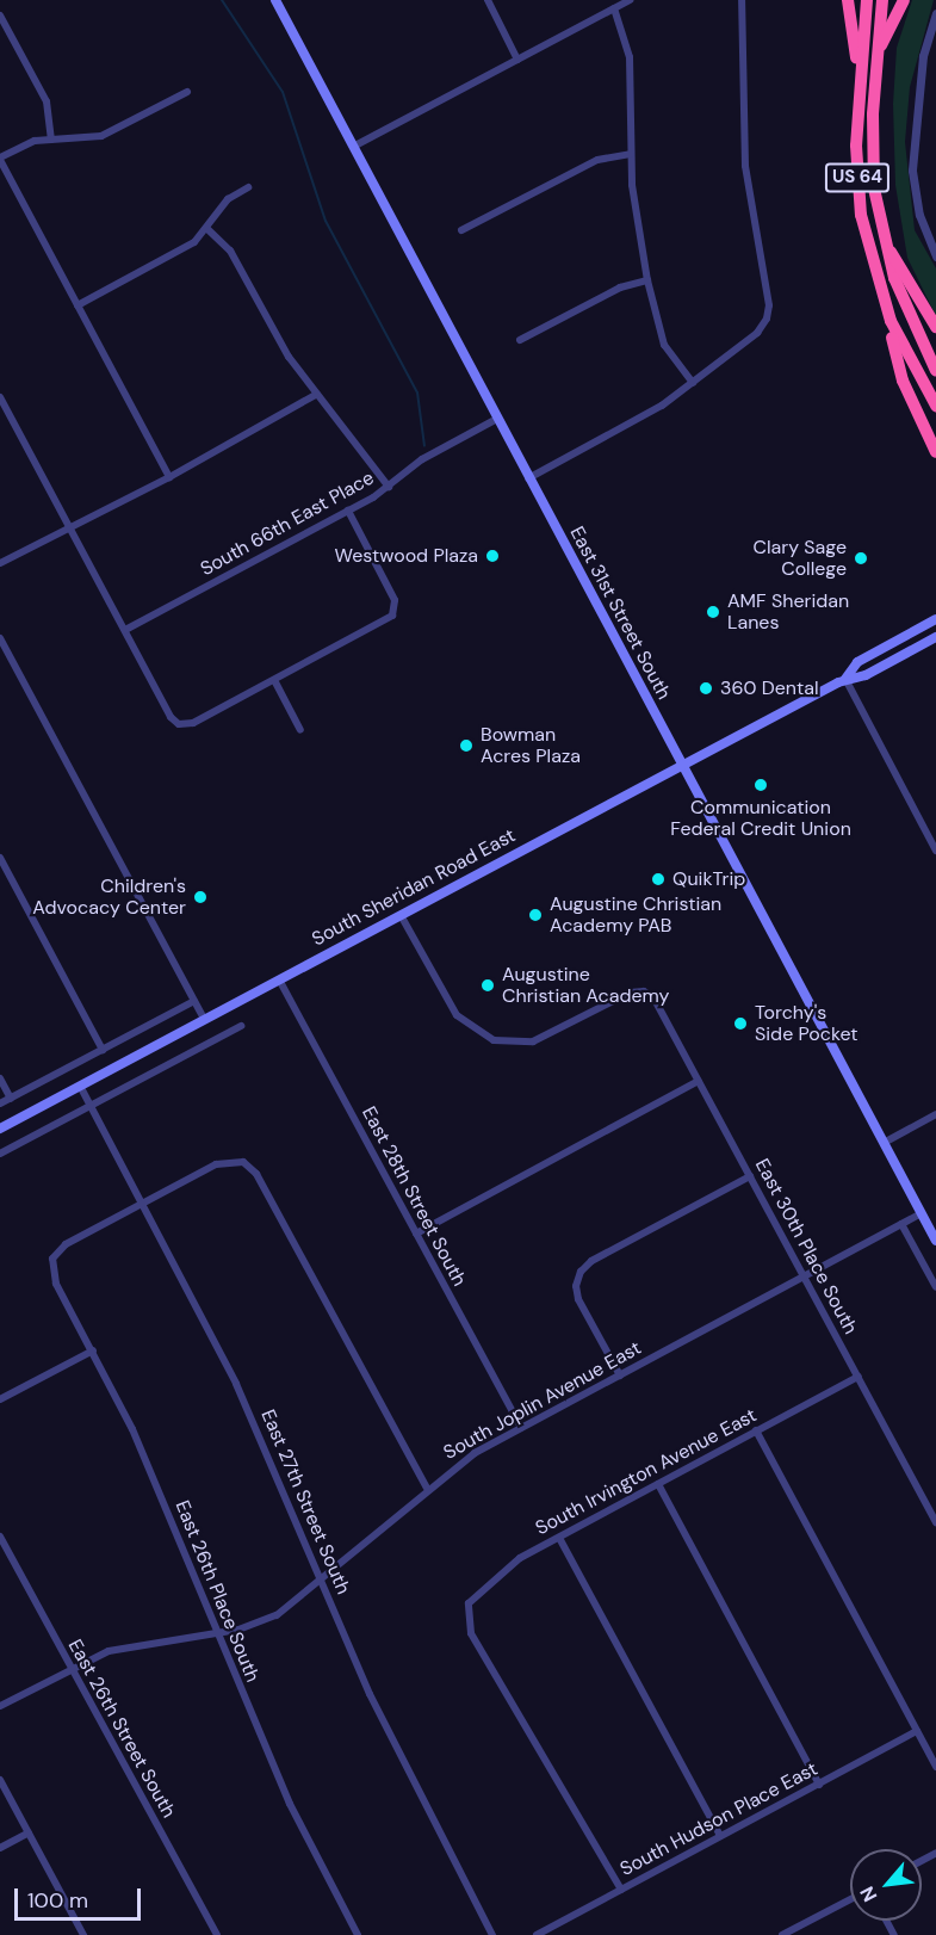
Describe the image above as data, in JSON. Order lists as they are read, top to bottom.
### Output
{
  "streets": {
    "highway": ["US 64"],
    "main road": ["East 31st Street South", "South Sheridan Road East"],
    "street": [
      "South 66th East Place",
      "East 28th Street South",
      "East 30th Place South",
      "South Joplin Avenue East",
      "South Irvington Avenue East",
      "East 27th Street South",
      "East 26th Place South",
      "East 26th Street South",
      "South Hudson Place East"
    ]
  },
  "crossings": [
    ["South 66th East Place", "East 31st Street South"],
    ["East 31st Street South", "South Sheridan Road East"],
    ["East 31st Street South", "South Joplin Avenue East"],
    ["South Sheridan Road East", "East 28th Street South"],
    ["South Sheridan Road East", "East 30th Place South"],
    ["South Sheridan Road East", "East 27th Street South"],
    ["East 28th Street South", "South Joplin Avenue East"],
    ["East 30th Place South", "South Joplin Avenue East"],
    ["East 30th Place South", "South Irvington Avenue East"],
    ["South Joplin Avenue East", "East 27th Street South"],
    ["South Joplin Avenue East", "East 26th Place South"],
    ["South Joplin Avenue East", "East 26th Street South"],
    ["South Irvington Avenue East", "South Hudson Place East"],
    ["East 27th Street South", "East 26th Place South"]
  ],
  "places": [
    "Westwood Plaza",
    "Clary Sage College",
    "AMF Sheridan Lanes",
    "360 Dental",
    "Bowman Acres Plaza",
    "Communication Federal Credit Union",
    "QuikTrip",
    "Children's Advocacy Center",
    "Augustine Christian Academy PAB",
    "Augustine Christian Academy",
    "Torchy's Side Pocket"
  ],
  "scale_bar": "100 m",
  "north": "bottom left"
}
